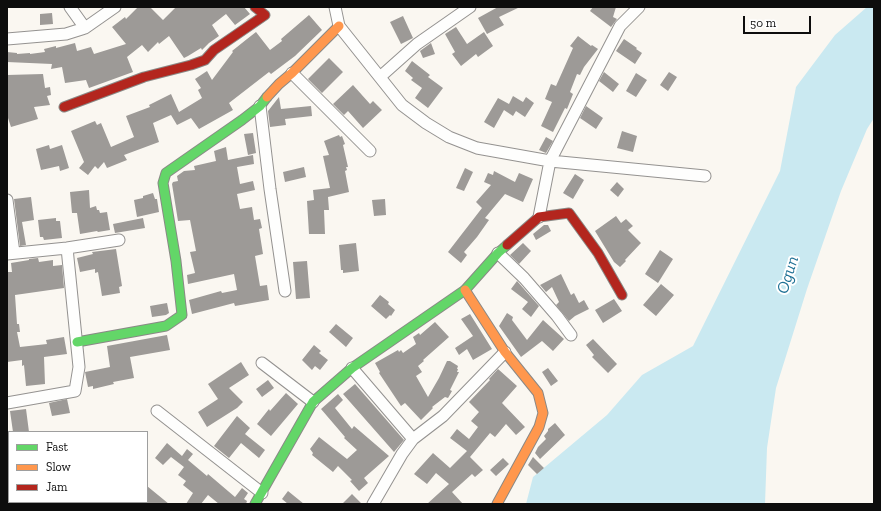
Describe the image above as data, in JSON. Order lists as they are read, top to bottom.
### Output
{
  "water": ["Ogun"],
  "legend": ["Fast", "Slow", "Jam"],
  "scale_bar": "50 m"
}
